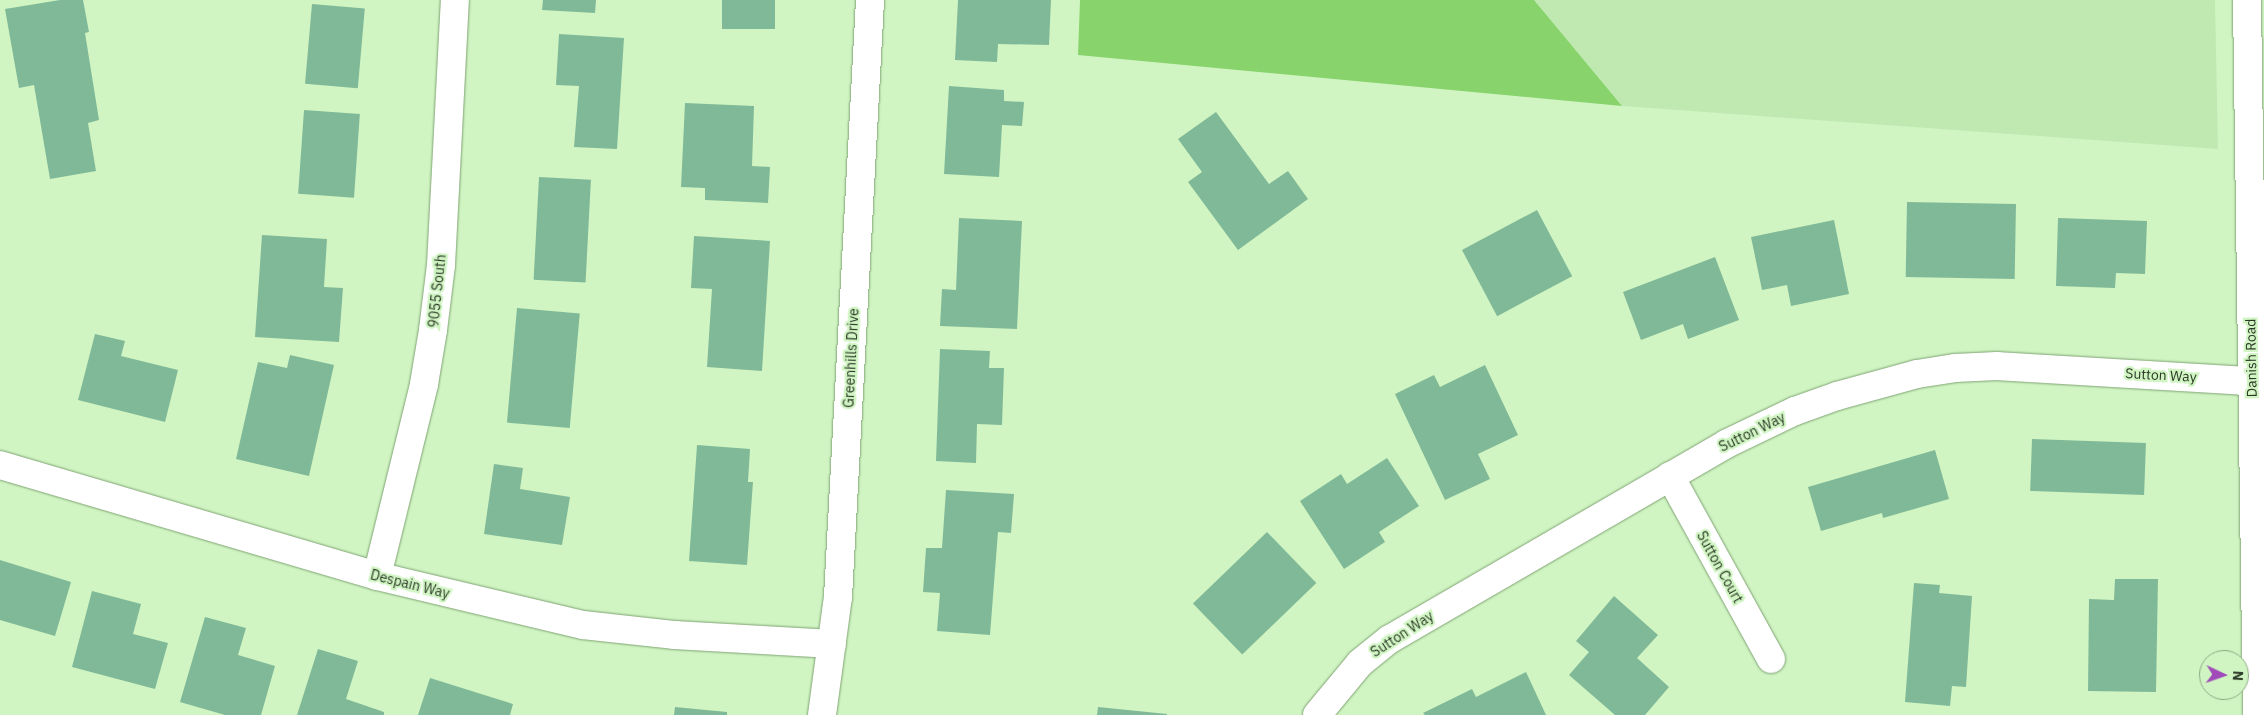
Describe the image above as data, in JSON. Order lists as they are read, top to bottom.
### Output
{
  "streets": {
    "street": [
      "9055 South",
      "Greenhills Drive",
      "Danish Road",
      "Sutton Way",
      "Sutton Court",
      "Despain Way"
    ]
  },
  "crossings": [
    ["9055 South", "Despain Way"],
    ["Greenhills Drive", "Despain Way"],
    ["Danish Road", "Sutton Way"],
    ["Sutton Way", "Sutton Court"]
  ],
  "north": "right"
}
